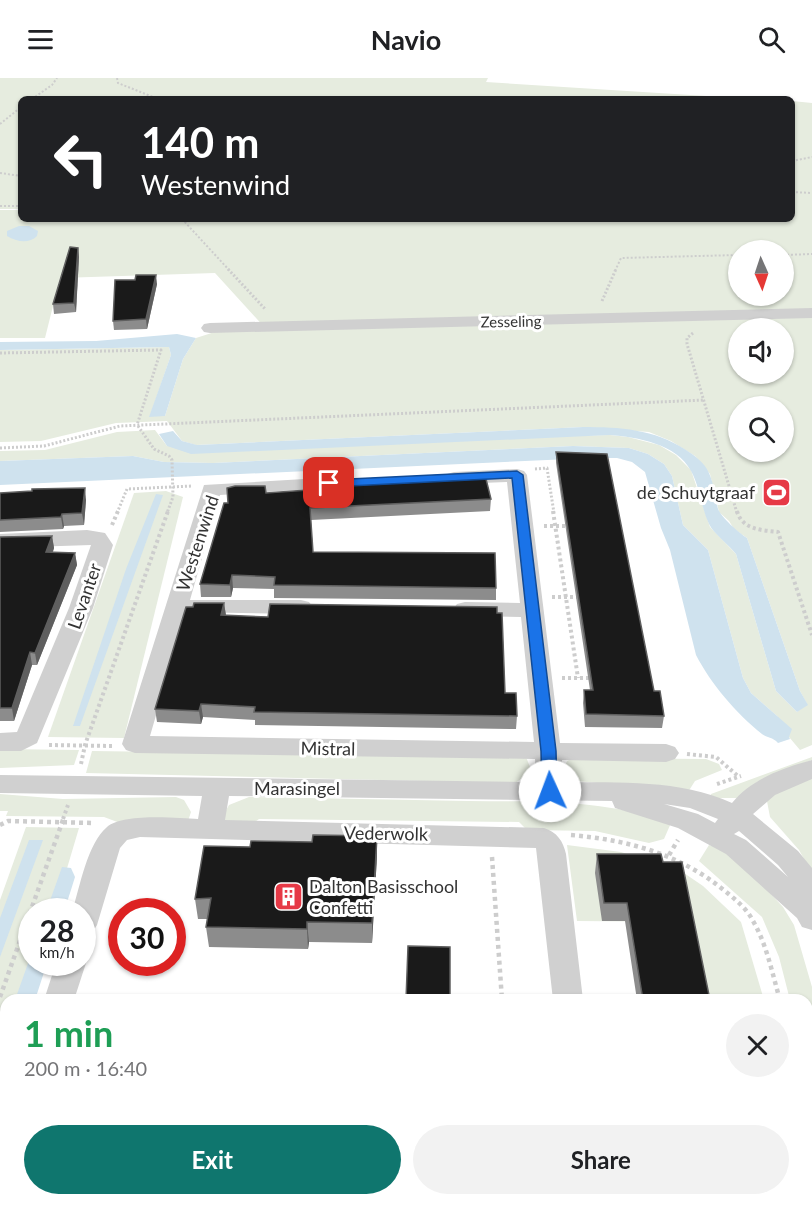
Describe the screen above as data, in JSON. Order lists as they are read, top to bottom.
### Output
{
  "streets": {
    "street": [
      "Zesseling",
      "Westenwind",
      "Levanter",
      "Mistral",
      "Marasingel",
      "Vederwolk"
    ]
  },
  "places": {
    "sports": ["de Schuytgraaf"],
    "building": ["Dalton Basisschool Confetti"]
  },
  "north": "bottom",
  "page": {
    "header": "Navio",
    "turn": ["140 m", "Westenwind"],
    "speed": "28 km/h",
    "limit": "30",
    "heading": ["1 min", "200 m · 16:40"],
    "buttons": ["Exit", "Share"]
  }
}
